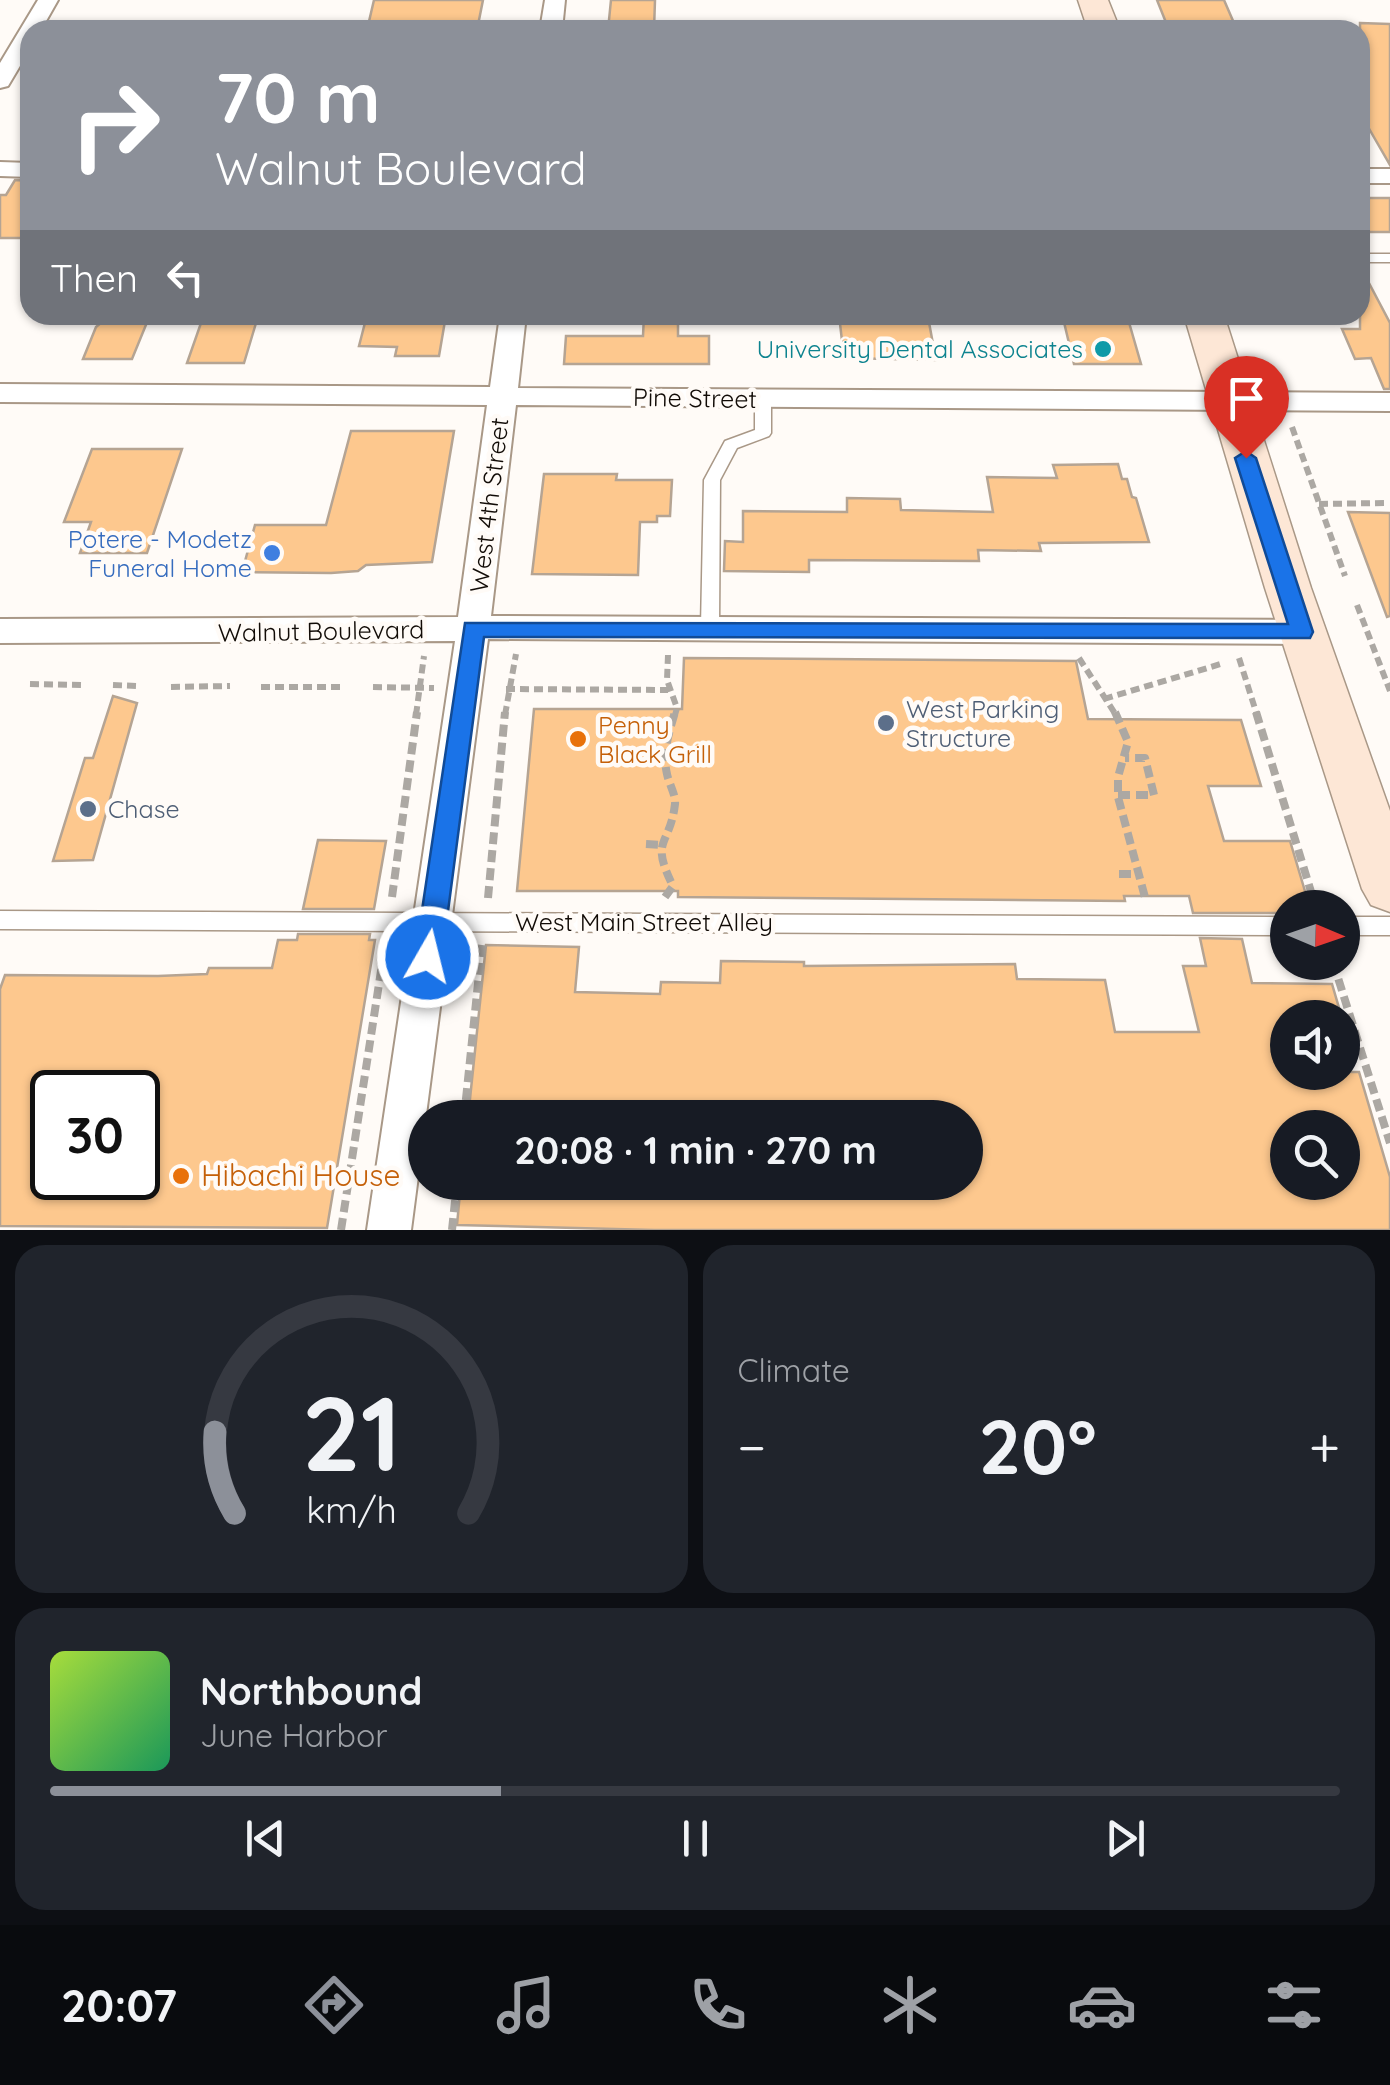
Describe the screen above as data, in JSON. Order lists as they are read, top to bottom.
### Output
{
  "streets": {
    "street": ["Pine Street", "West 4th Street", "Walnut Boulevard"],
    "lane": ["West Main Street Alley"]
  },
  "crossings": [
    ["Pine Street", "West 4th Street"],
    ["West 4th Street", "Walnut Boulevard"],
    ["West 4th Street", "West Main Street Alley"]
  ],
  "places": [
    "University Dental Associates",
    "Potere - Modetz Funeral Home",
    "West Parking Structure",
    "Penny Black Grill",
    "Chase",
    "Hibachi House"
  ],
  "north": "right",
  "page": {
    "turn": ["70 m", "Walnut Boulevard"],
    "then": "Then",
    "limit": "30",
    "trip": "20:08 · 1 min · 270 m",
    "tile": "Climate",
    "heat": ["−", "20°", "+"],
    "song": ["Northbound", "June Harbor"],
    "tabs": "20:07",
    "gauge": ["21", "km/h"]
  }
}
